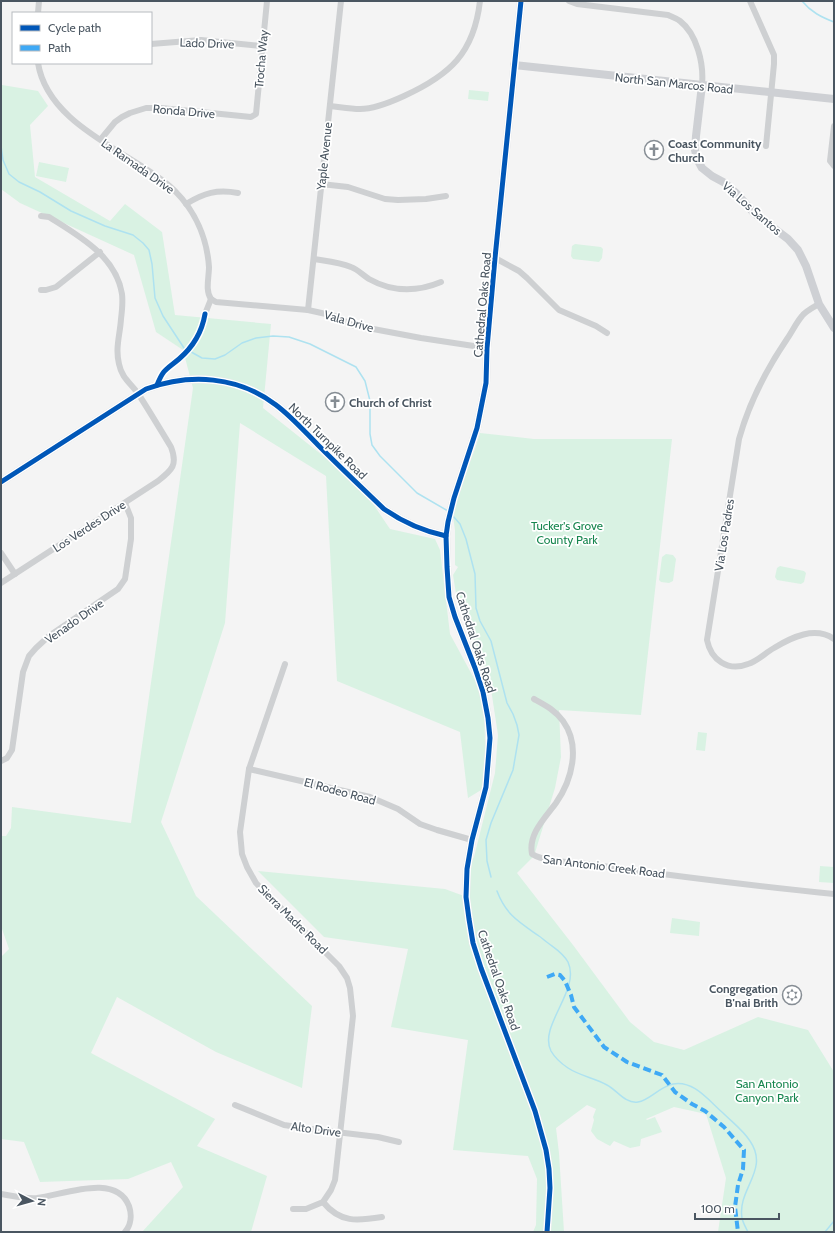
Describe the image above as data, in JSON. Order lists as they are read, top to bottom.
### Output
{
  "streets": {
    "main road": [
      "North San Marcos Road",
      "Via Los Santos",
      "Cathedral Oaks Road",
      "North Turnpike Road"
    ],
    "street": [
      "Lado Drive",
      "Trocha Way",
      "Ronda Drive",
      "Yaple Avenue",
      "La Ramada Drive",
      "Vala Drive",
      "Los Verdes Drive",
      "Via Los Padres",
      "Venado Drive",
      "El Rodeo Road",
      "San Antonio Creek Road",
      "Sierra Madre Road",
      "Alto Drive"
    ]
  },
  "crossings": [
    ["Lado Drive", "Trocha Way"],
    ["Trocha Way", "Ronda Drive"],
    ["North San Marcos Road", "Via Los Santos"],
    ["North San Marcos Road", "Cathedral Oaks Road"],
    ["Ronda Drive", "La Ramada Drive"],
    ["Yaple Avenue", "Vala Drive"],
    ["La Ramada Drive", "Vala Drive"],
    ["Via Los Santos", "Via Los Padres"],
    ["Cathedral Oaks Road", "Vala Drive"],
    ["Cathedral Oaks Road", "North Turnpike Road"],
    ["Cathedral Oaks Road", "El Rodeo Road"],
    ["North Turnpike Road", "Los Verdes Drive"],
    ["Los Verdes Drive", "Venado Drive"],
    ["El Rodeo Road", "Sierra Madre Road"],
    ["Sierra Madre Road", "Alto Drive"]
  ],
  "parks": ["Tucker's Grove County Park", "San Antonio Canyon Park"],
  "places": {
    "church": ["Coast Community Church", "Church of Christ"],
    "synagogue": ["Congregation B'nai Brith"]
  },
  "legend": ["Cycle path", "Path"],
  "scale_bar": "100 m",
  "north": "right"
}
